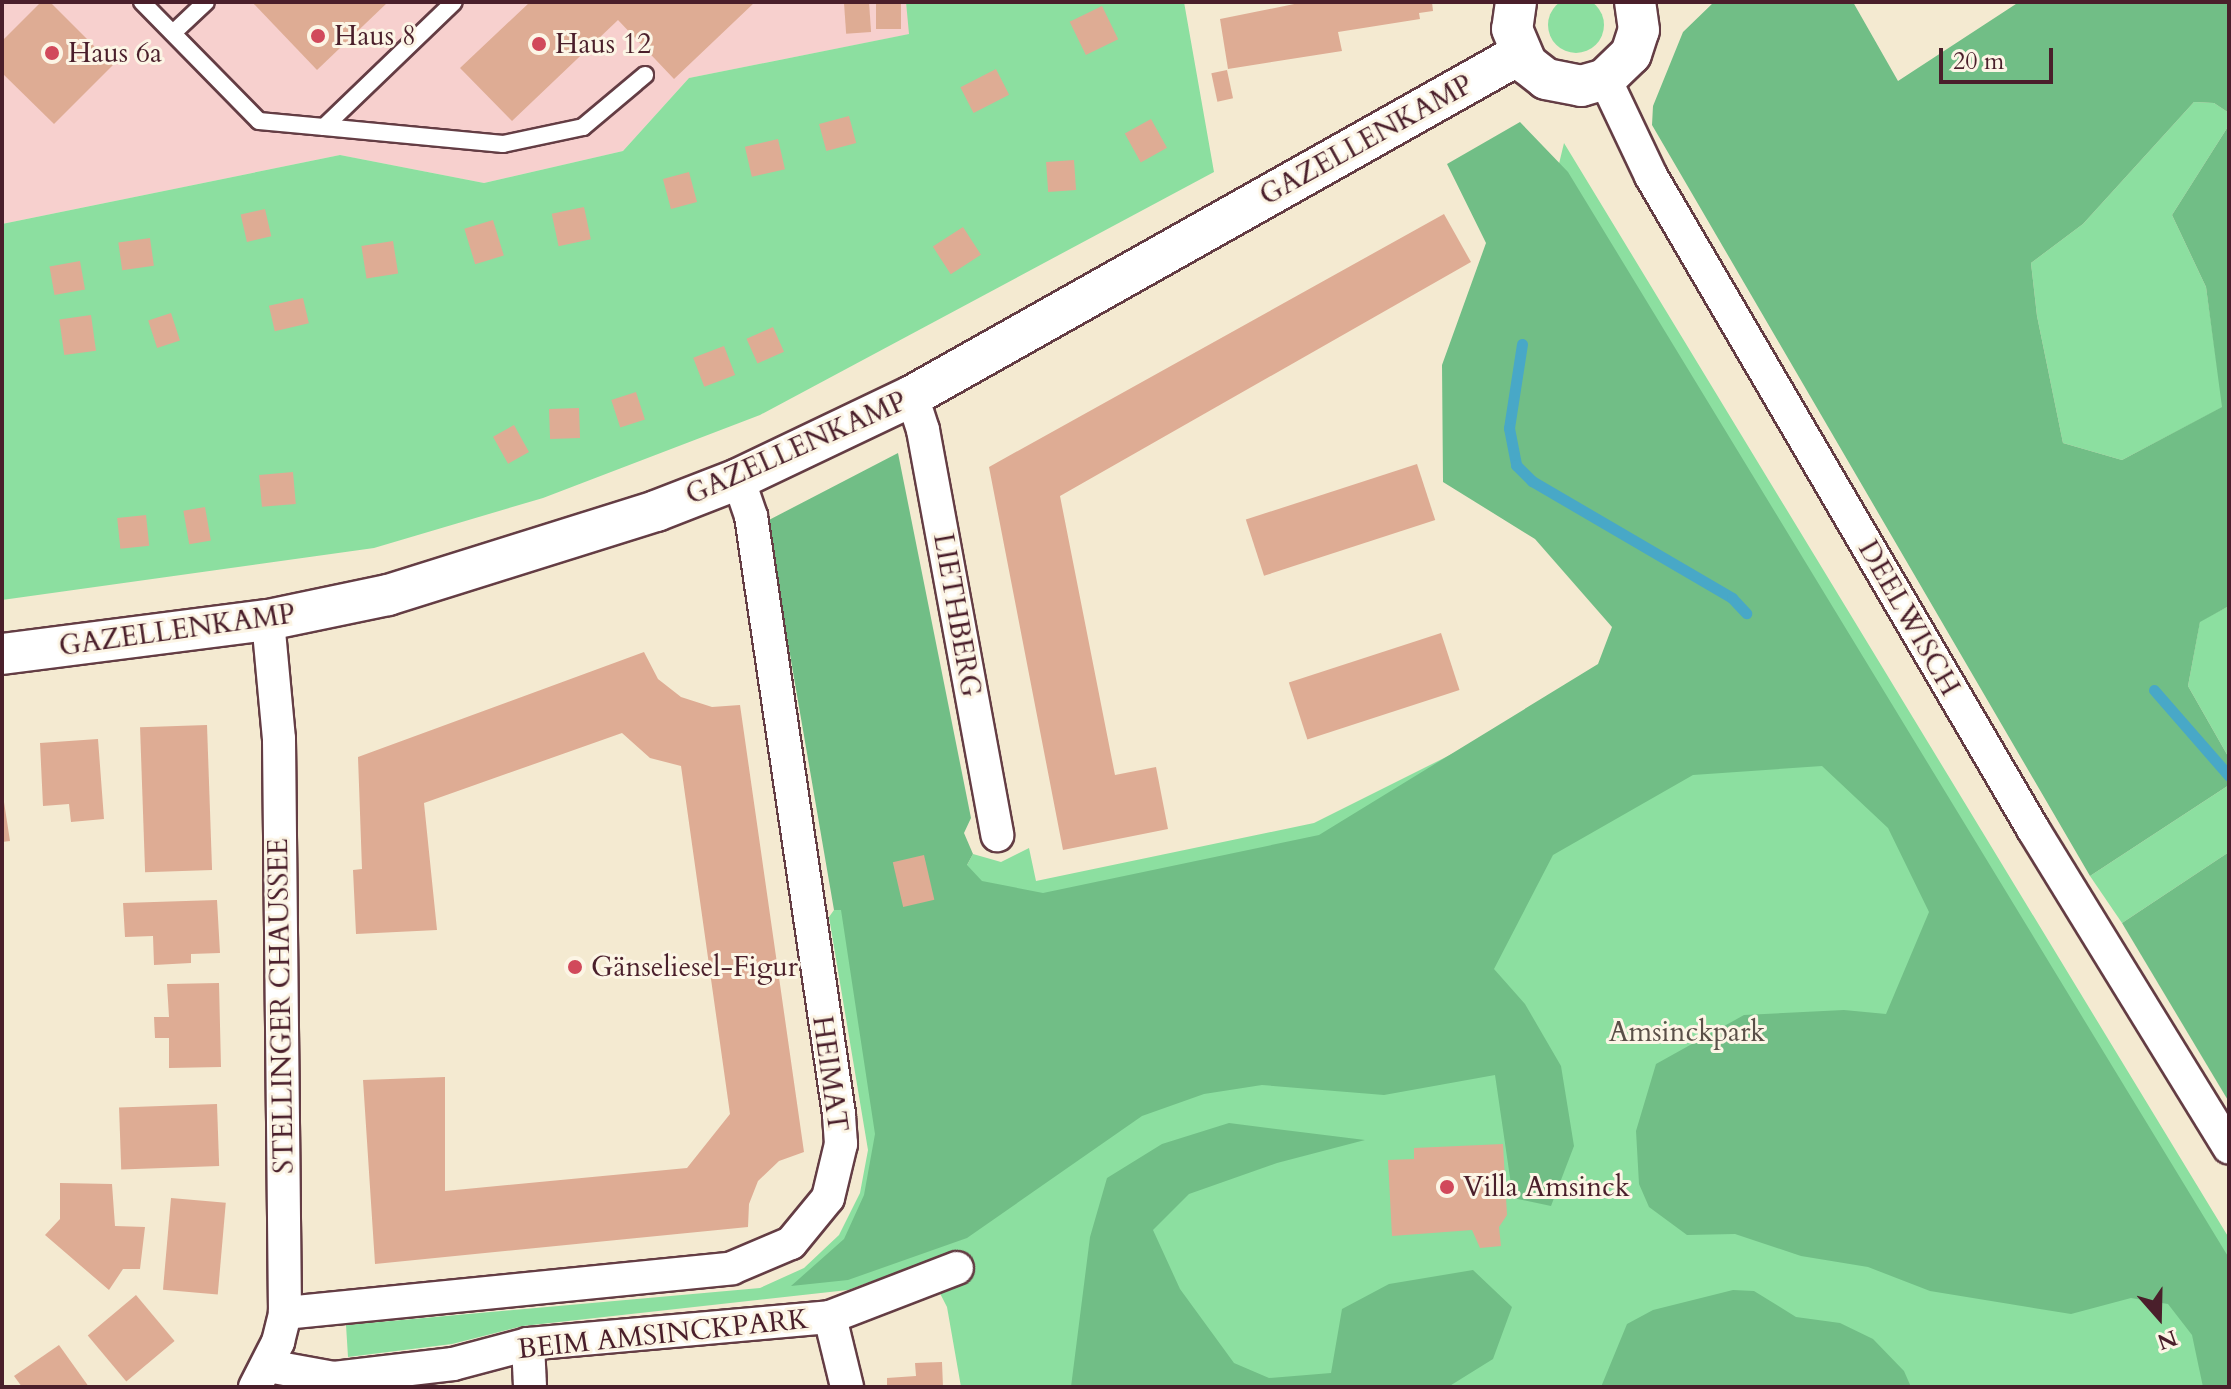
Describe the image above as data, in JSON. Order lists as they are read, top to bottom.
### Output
{
  "streets": {
    "street": [
      "GAZELLENKAMP",
      "LIETHBERG",
      "DEELWISCH",
      "STELLINGER CHAUSSEE",
      "HEIMAT",
      "BEIM AMSINCKPARK"
    ]
  },
  "crossings": [
    ["GAZELLENKAMP", "LIETHBERG"],
    ["GAZELLENKAMP", "STELLINGER CHAUSSEE"],
    ["GAZELLENKAMP", "HEIMAT"],
    ["STELLINGER CHAUSSEE", "HEIMAT"],
    ["STELLINGER CHAUSSEE", "BEIM AMSINCKPARK"]
  ],
  "parks": ["Amsinckpark"],
  "places": [
    "Haus 8",
    "Haus 12",
    "Haus 6a",
    "Gänseliesel-Figur",
    "Villa Amsinck"
  ],
  "scale_bar": "20 m",
  "north": "bottom"
}
